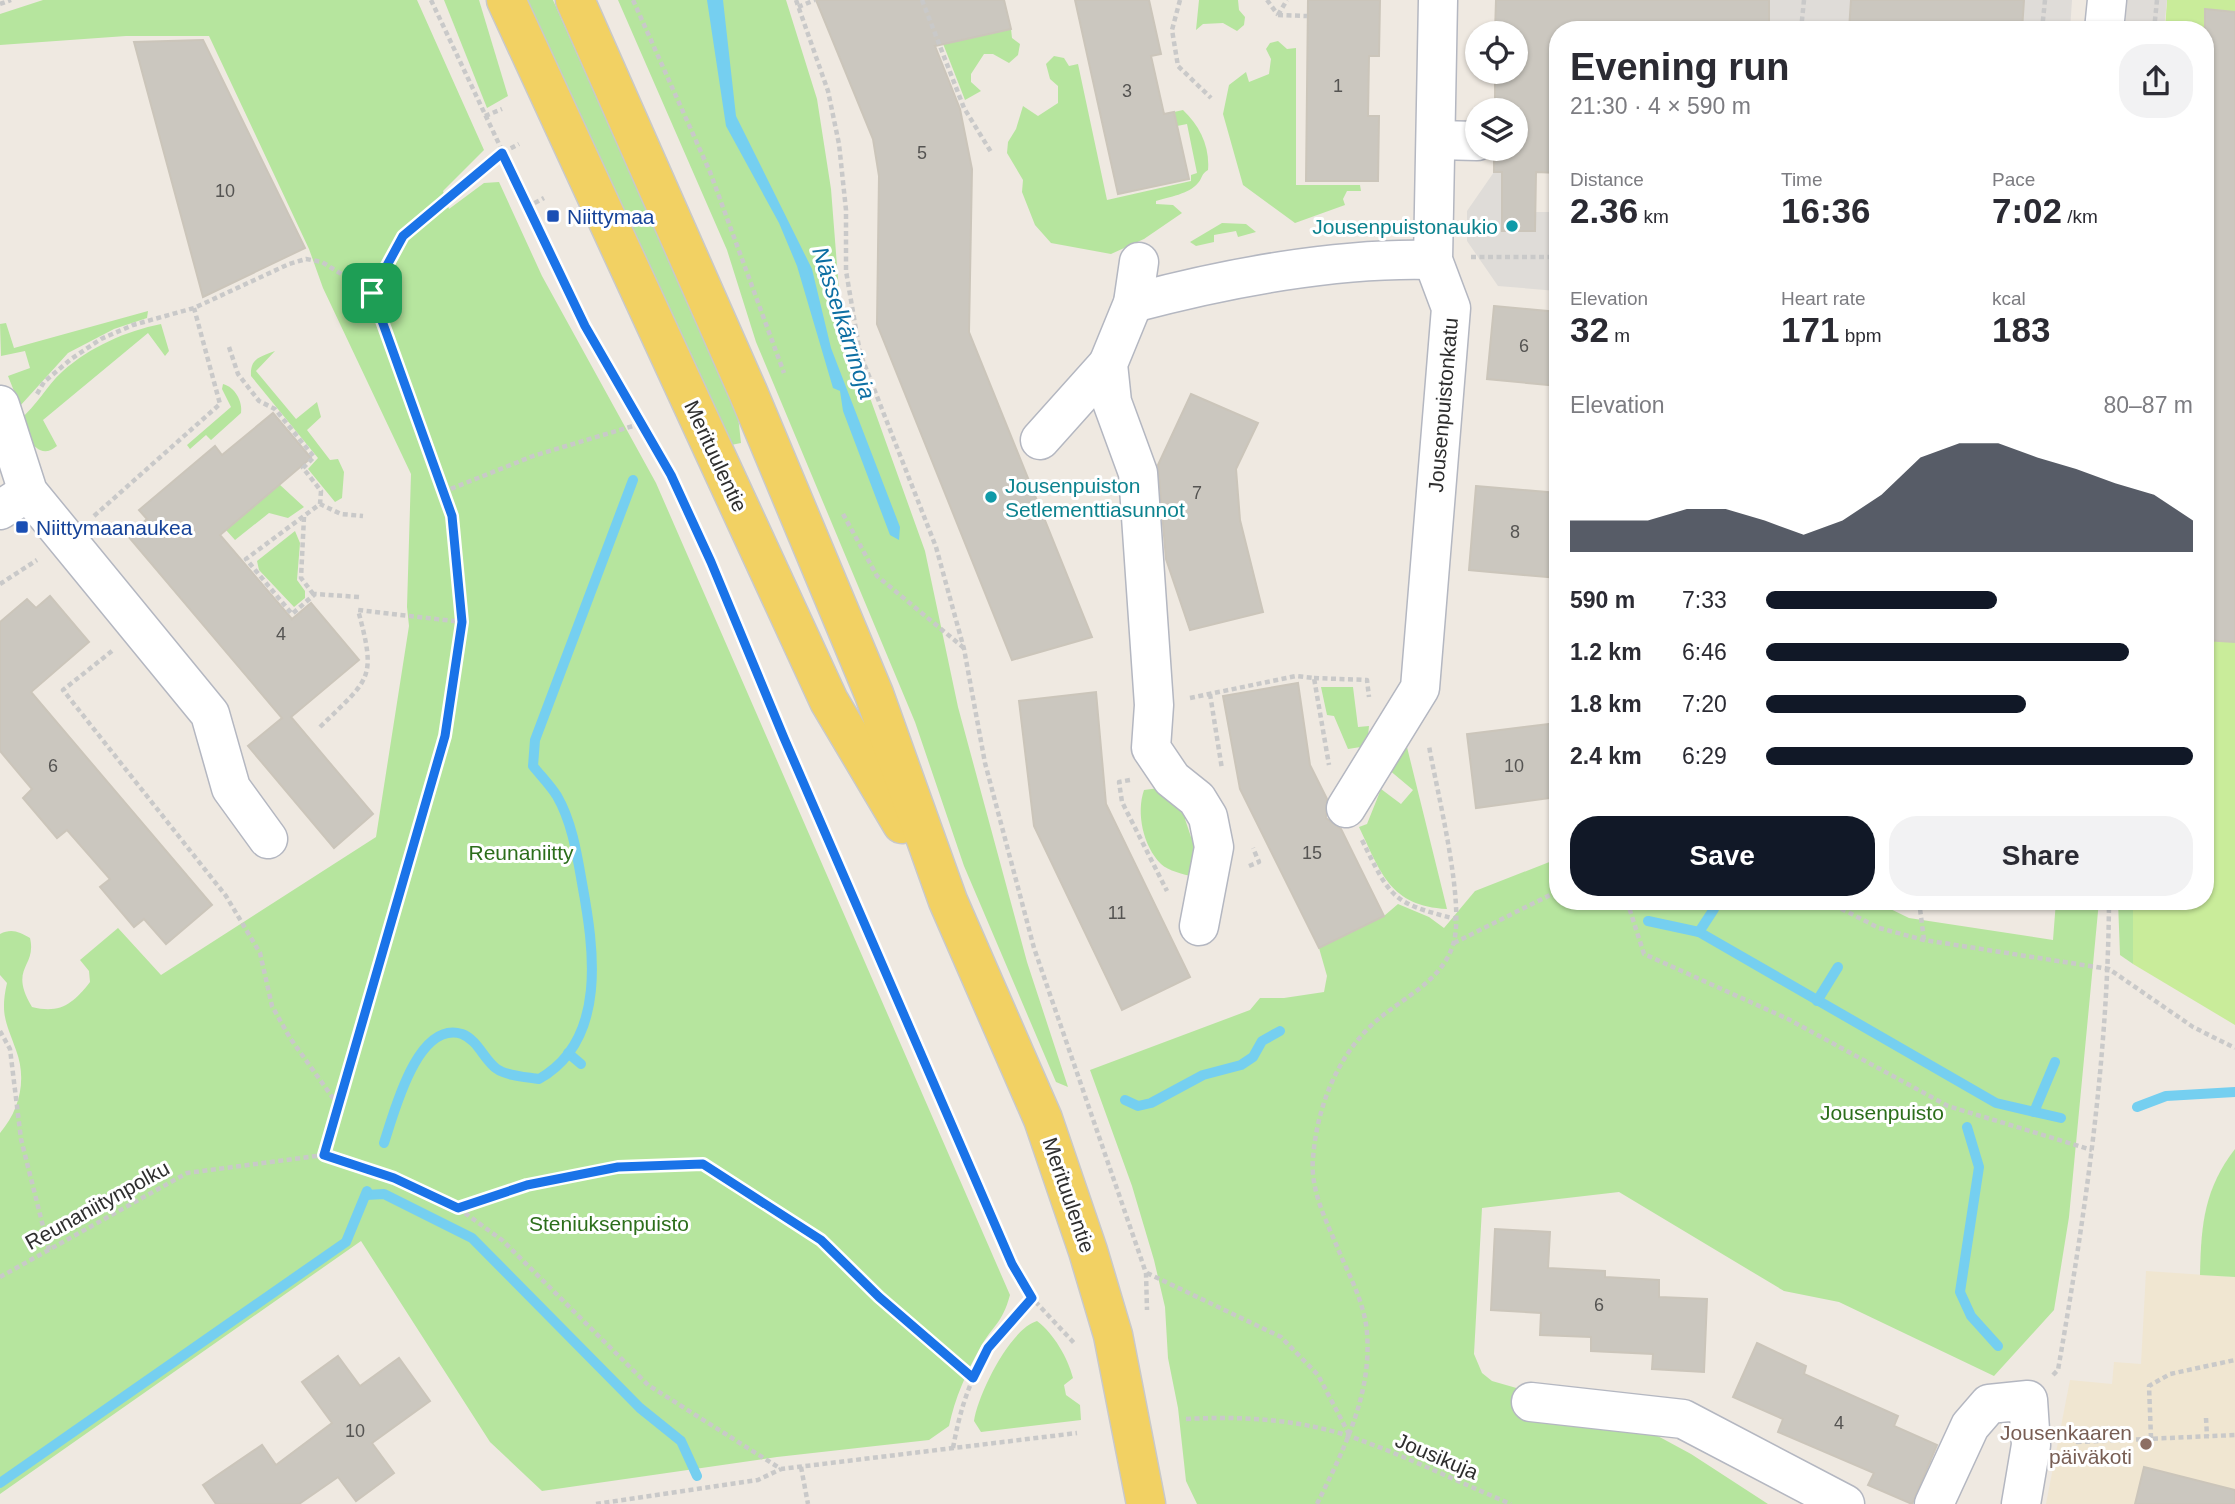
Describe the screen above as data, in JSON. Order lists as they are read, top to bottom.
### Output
{
  "streets": {
    "main road": ["Merituulentie"],
    "street": ["Jousenpuistonkatu"],
    "path": ["Reunaniitynpolku", "Jousikuja"]
  },
  "water": ["Nässelkärrinoja"],
  "parks": ["Reunaniitty", "Jousenpuisto", "Steniuksenpuisto"],
  "places": {
    "transit": ["Niittymaa", "Niittymaanaukea"],
    "other": ["Jousenpuistonaukio", "Jousenpuiston Setlementtiasunnot", "Jousenkaaren päiväkoti"]
  },
  "house_numbers": [
    "1",
    "3",
    "5",
    "10",
    "6",
    "7",
    "8",
    "4",
    "6",
    "10",
    "15",
    "11",
    "6",
    "4",
    "10"
  ],
  "page": {
    "heading": ["Evening run", "21:30 · 4 × 590 m"],
    "stats": [
      ["Distance", "2.36 km"],
      ["Time", "16:36"],
      ["Pace", "7:02 /km"],
      ["Elevation", "32 m"],
      ["Heart rate", "171 bpm"],
      ["kcal", "183"]
    ],
    "chart": ["Elevation", "80–87 m"],
    "list": [
      {
        "name": "590 m",
        "note": "7:33"
      },
      {
        "name": "1.2 km",
        "note": "6:46"
      },
      {
        "name": "1.8 km",
        "note": "7:20"
      },
      {
        "name": "2.4 km",
        "note": "6:29"
      }
    ],
    "buttons": ["Save", "Share"]
  }
}
